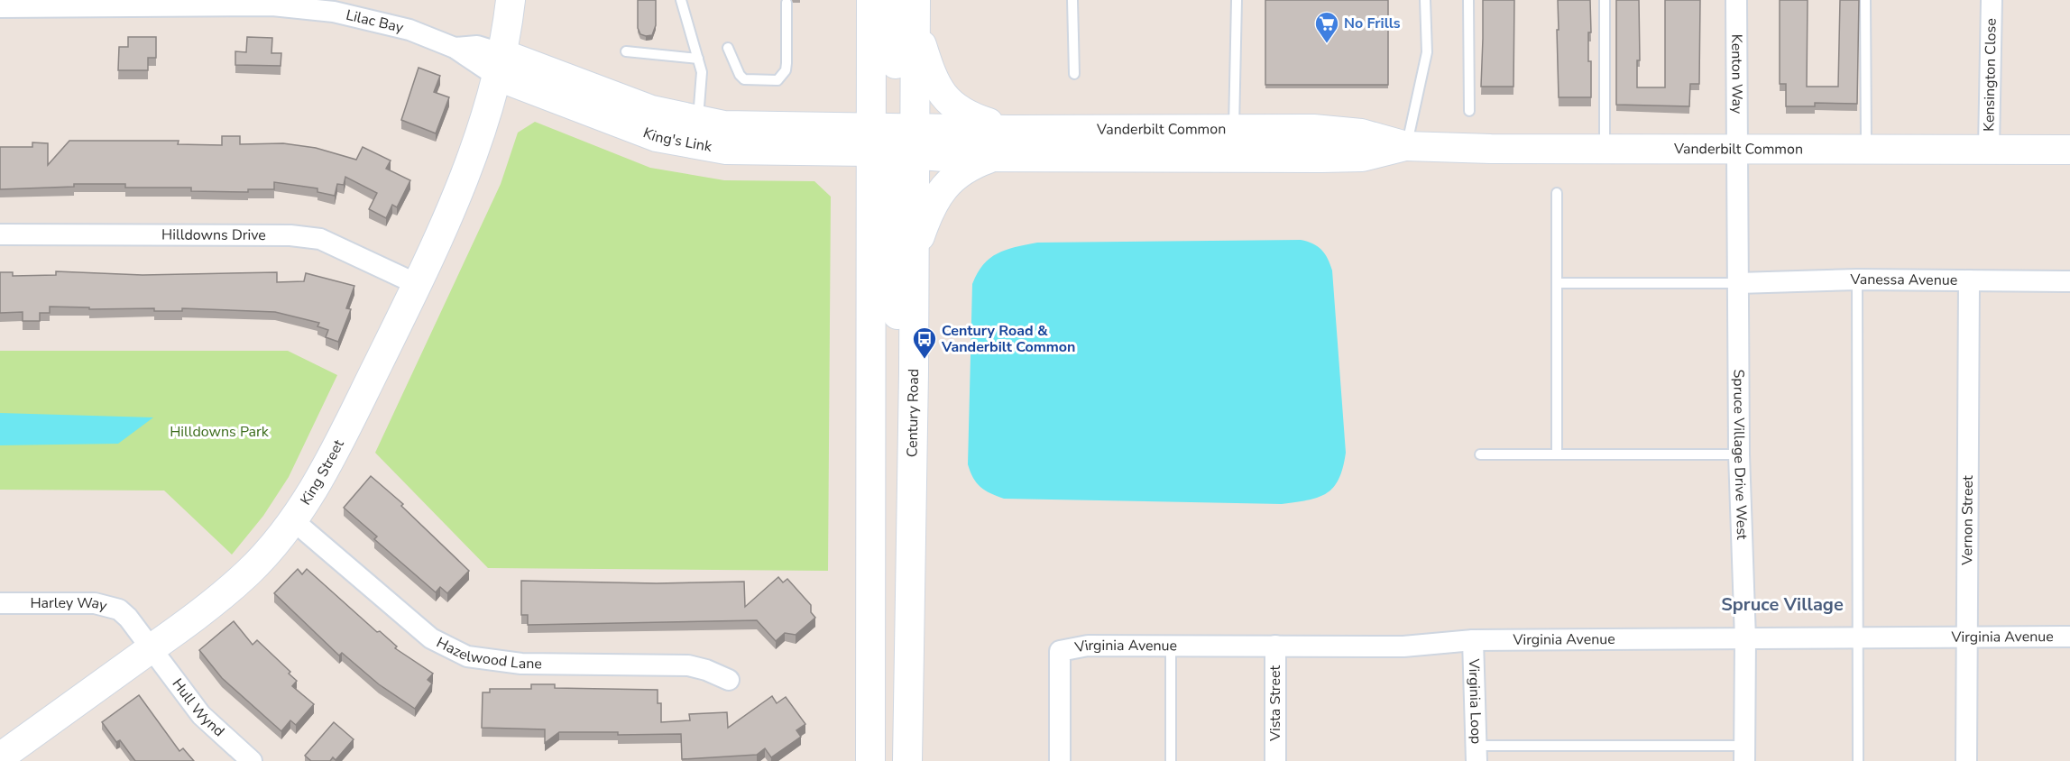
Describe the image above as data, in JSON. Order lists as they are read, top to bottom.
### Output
{
  "streets": {
    "street": [
      "Lilac Bay",
      "Kenton Way",
      "Kensington Close",
      "Vanderbilt Common",
      "King's Link",
      "Hilldowns Drive",
      "Vanessa Avenue",
      "Century Road",
      "Spruce Village Drive West",
      "King Street",
      "Vernon Street",
      "Harley Way",
      "Virginia Avenue",
      "Hazelwood Lane",
      "Virginia Loop",
      "Vista Street",
      "Hull Wynd"
    ]
  },
  "crossings": [
    ["Lilac Bay", "King's Link"],
    ["Lilac Bay", "King Street"],
    ["Kenton Way", "Vanderbilt Common"],
    ["Kenton Way", "Spruce Village Drive West"],
    ["Kensington Close", "Vanderbilt Common"],
    ["Vanderbilt Common", "King's Link"],
    ["Vanderbilt Common", "Century Road"],
    ["Vanderbilt Common", "Spruce Village Drive West"],
    ["King's Link", "Century Road"],
    ["King's Link", "King Street"],
    ["Hilldowns Drive", "King Street"],
    ["Vanessa Avenue", "Spruce Village Drive West"],
    ["Vanessa Avenue", "Vernon Street"],
    ["Spruce Village Drive West", "Virginia Avenue"],
    ["King Street", "Harley Way"],
    ["King Street", "Hazelwood Lane"],
    ["King Street", "Hull Wynd"],
    ["Vernon Street", "Virginia Avenue"],
    ["Harley Way", "Hull Wynd"],
    ["Virginia Avenue", "Virginia Loop"],
    ["Virginia Avenue", "Vista Street"]
  ],
  "districts": ["Spruce Village"],
  "parks": ["Hilldowns Park"],
  "places": {
    "supermarket": ["No Frills"],
    "bus stop": ["Century Road & Vanderbilt Common"]
  }
}
